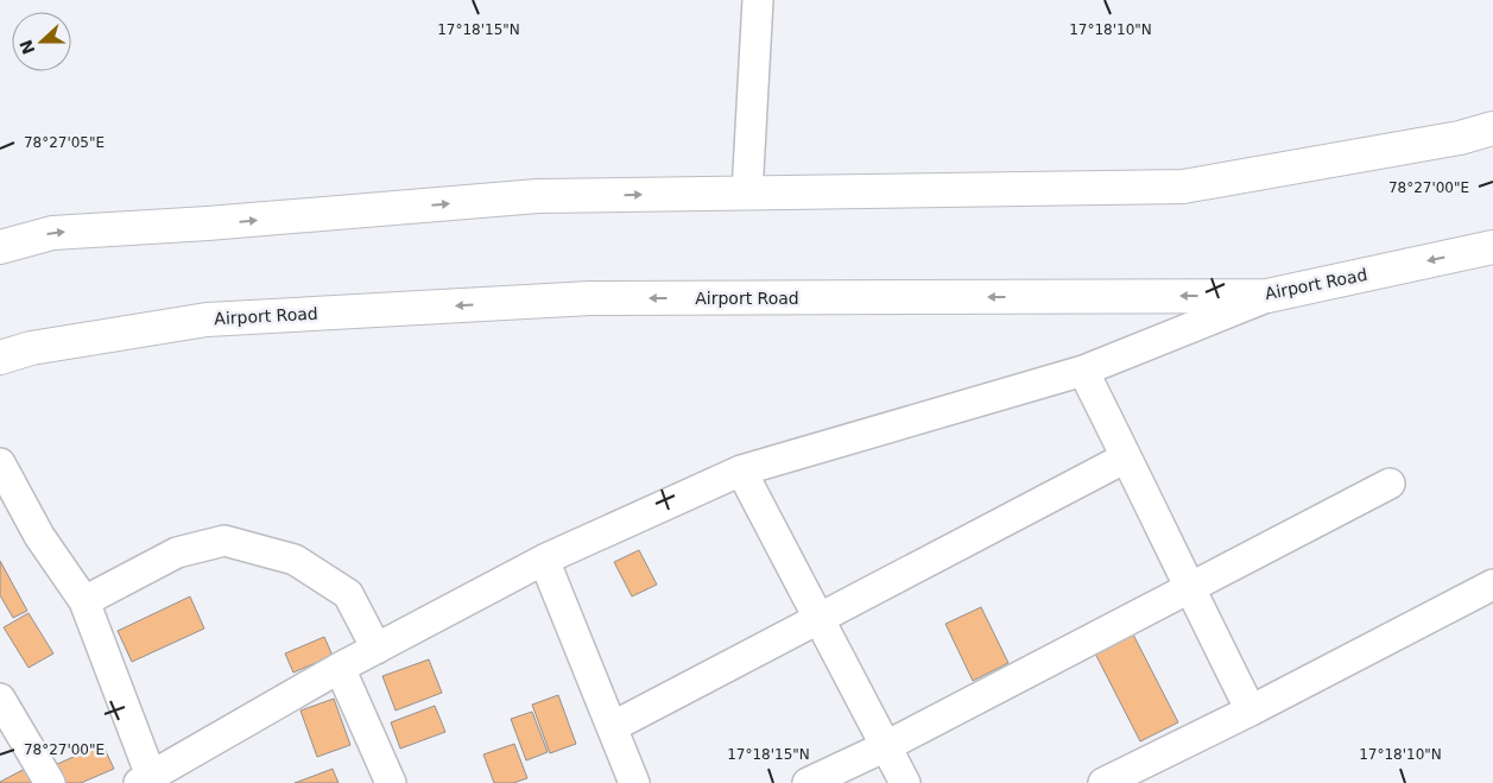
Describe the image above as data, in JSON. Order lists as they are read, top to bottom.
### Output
{
  "streets": {
    "main road": ["Airport Road"]
  },
  "north": "left",
  "coordinates": [
    "17°18'10\"N",
    "17°18'15\"N",
    "78°27'05\"E",
    "78°27'00\"E"
  ]
}
